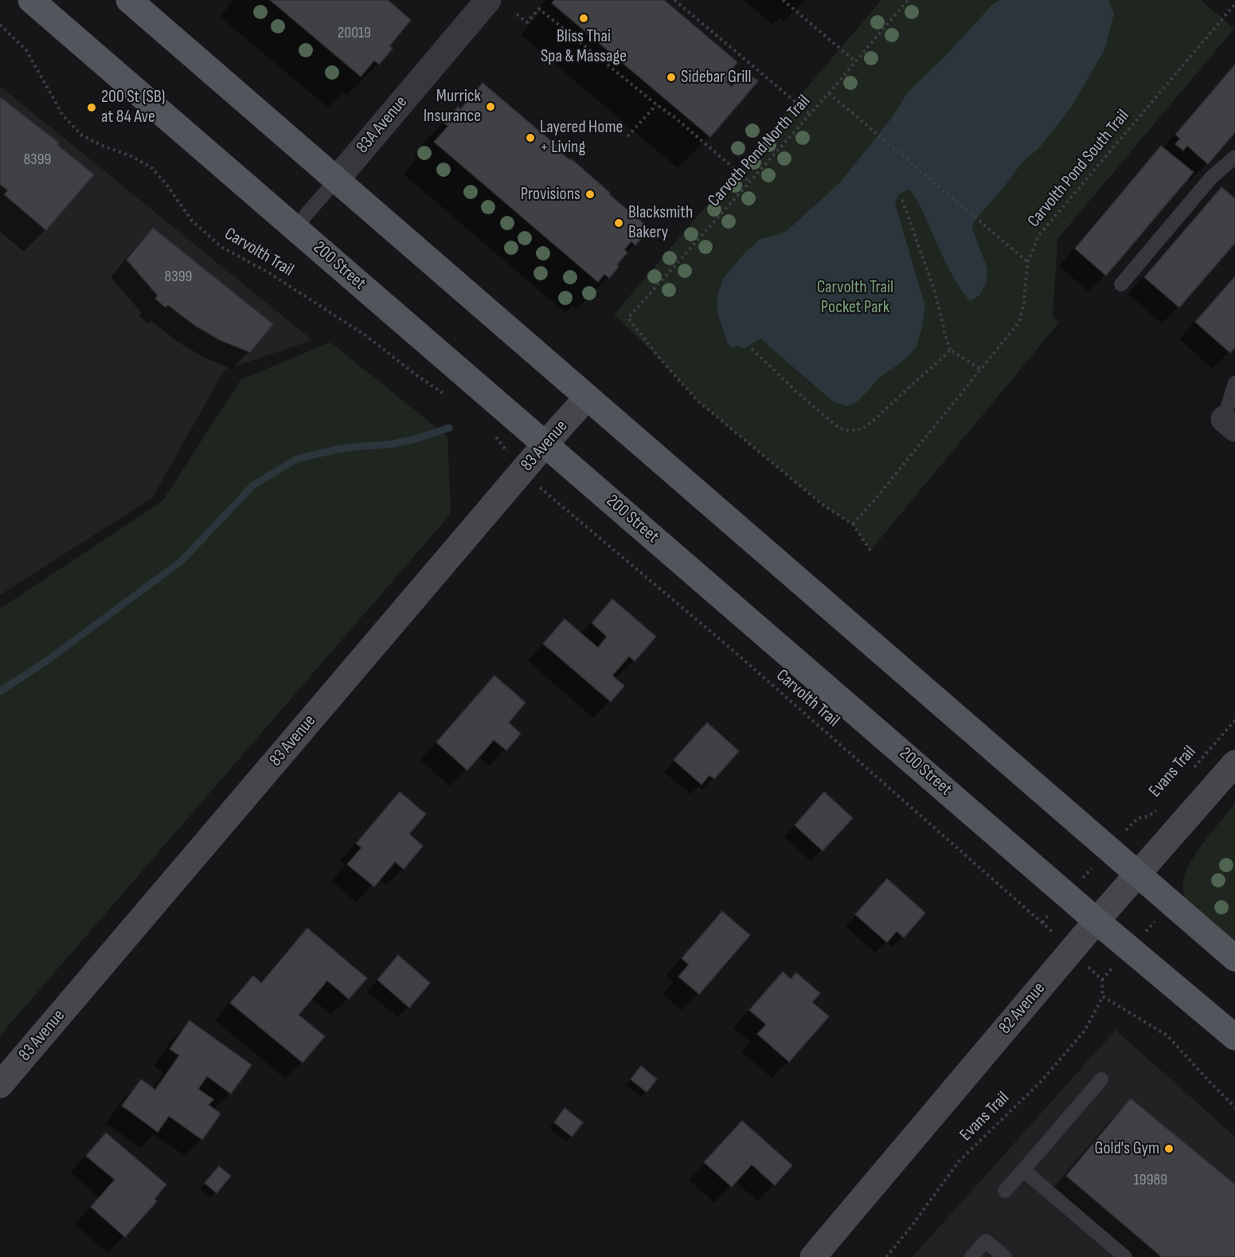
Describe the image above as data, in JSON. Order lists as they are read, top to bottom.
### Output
{
  "streets": {
    "main road": ["200 Street"],
    "street": ["83A Avenue", "83 Avenue", "82 Avenue"],
    "path": [
      "Carvoth Pond North Trail",
      "Carvolth Pond South Trail",
      "Carvolth Trail",
      "Evans Trail"
    ]
  },
  "crossings": [
    ["83A Avenue", "200 Street"],
    ["Carvoth Pond North Trail", "Carvolth Pond South Trail"],
    ["200 Street", "83 Avenue"],
    ["200 Street", "82 Avenue"]
  ],
  "parks": ["Carvolth Trail Pocket Park"],
  "places": [
    "Bliss Thai Spa & Massage",
    "Sidebar Grill",
    "Murrick Insurance",
    "200 St (SB) at 84 Ave",
    "Layered Home + Living",
    "Provisions",
    "Blacksmith Bakery",
    "Gold's Gym"
  ],
  "house_numbers": [
    "20019",
    "8399",
    "8399",
    "19989"
  ]
}
